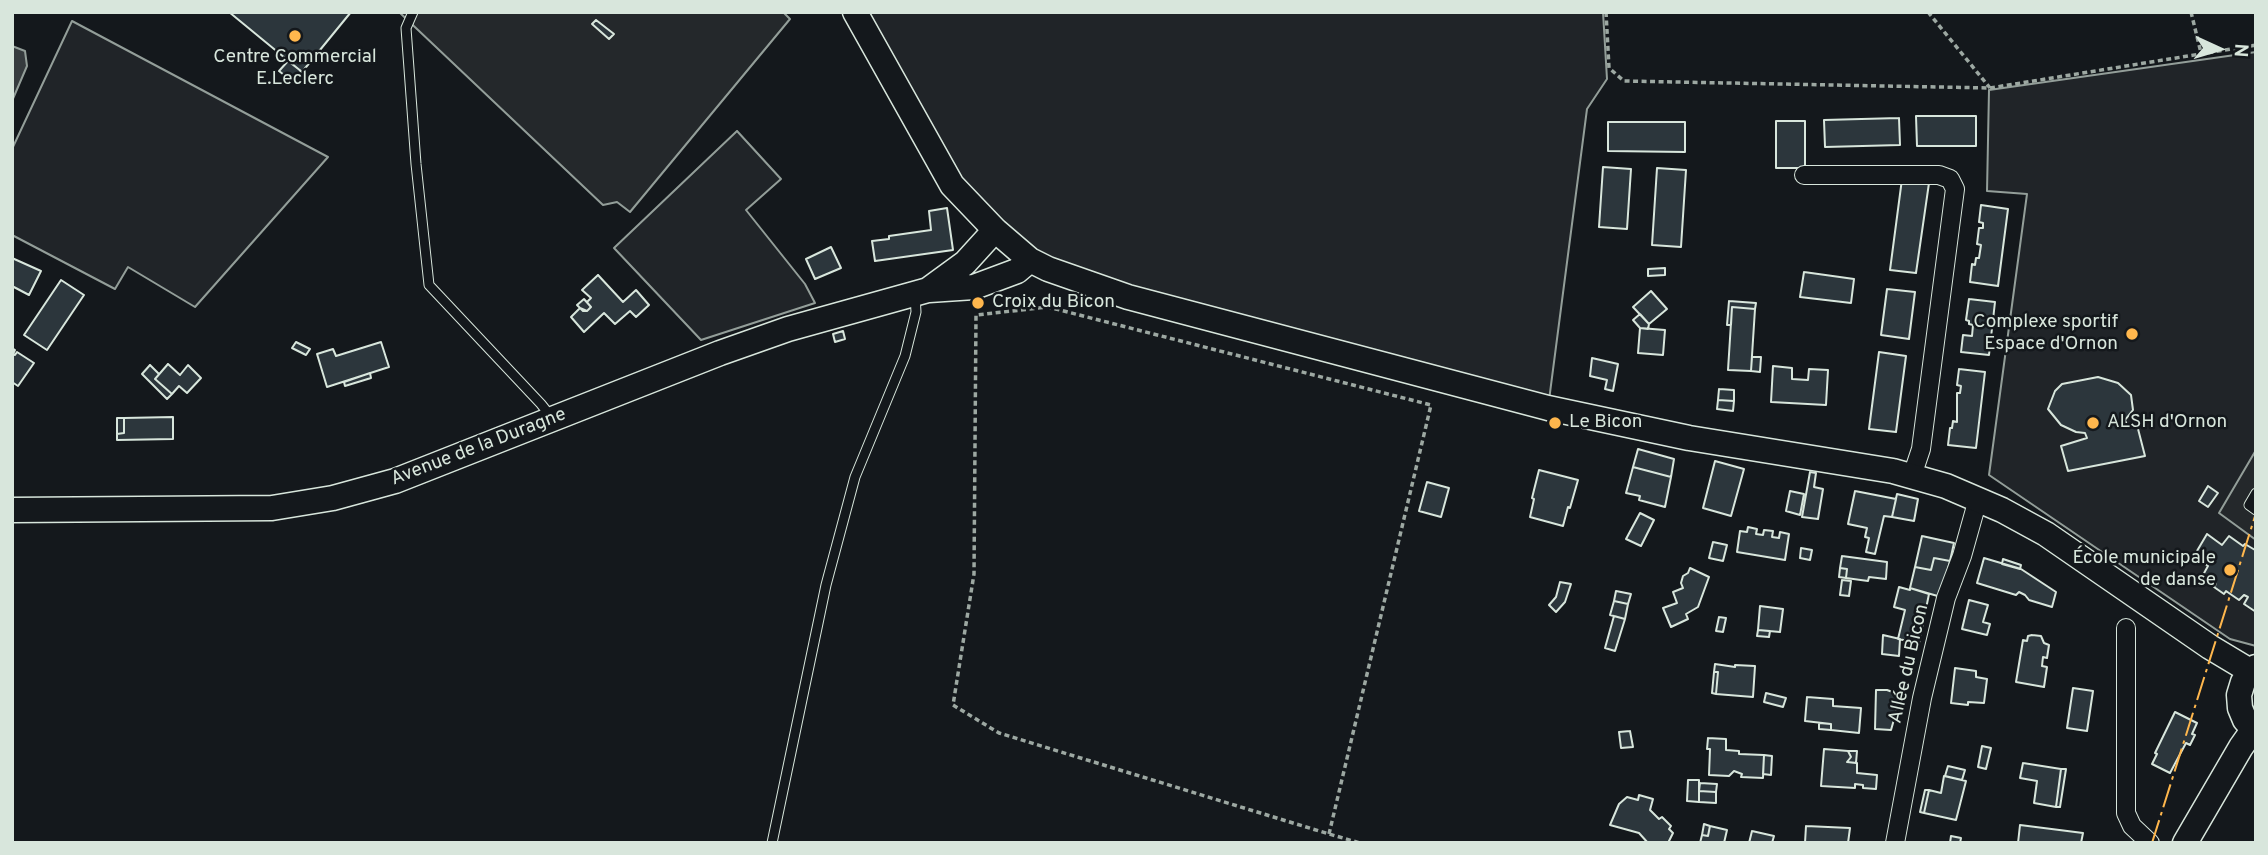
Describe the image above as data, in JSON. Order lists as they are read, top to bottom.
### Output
{
  "streets": {
    "main road": ["Avenue de la Duragne"],
    "street": ["Allée du Bicon"]
  },
  "places": [
    "Centre Commercial E.Leclerc",
    "Croix du Bicon",
    "Complexe sportif Espace d'Ornon",
    "Le Bicon",
    "ALSH d'Ornon",
    "École municipale de danse"
  ],
  "north": "right"
}
